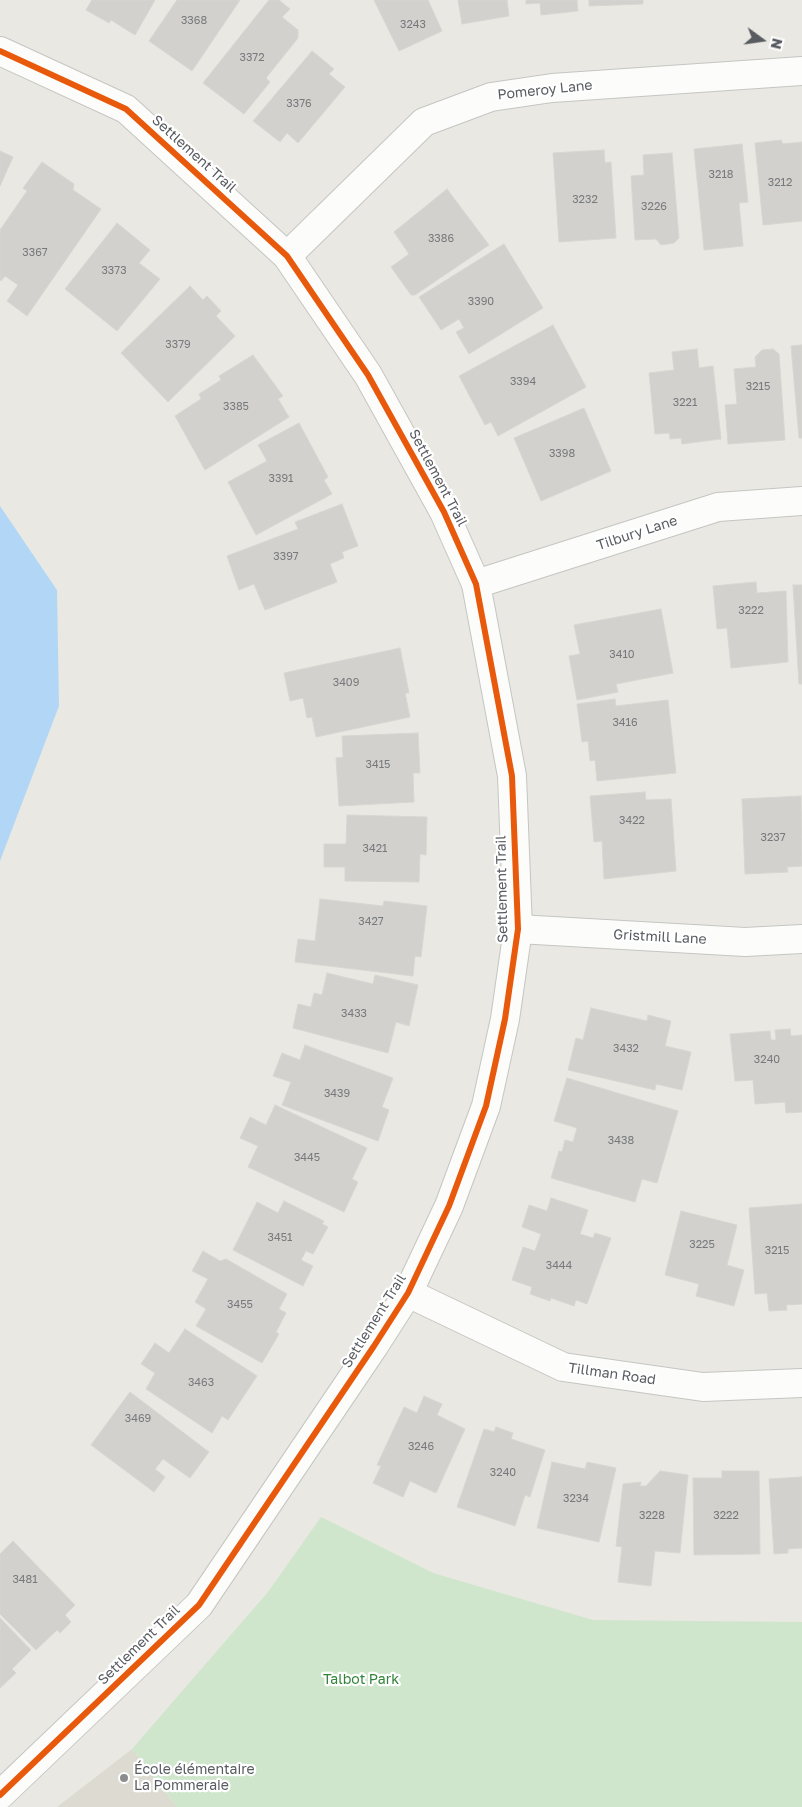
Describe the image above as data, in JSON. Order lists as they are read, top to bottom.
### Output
{
  "streets": {
    "street": [
      "Pomeroy Lane",
      "Settlement Trail",
      "Tilbury Lane",
      "Gristmill Lane",
      "Tillman Road"
    ]
  },
  "crossings": [
    ["Pomeroy Lane", "Settlement Trail"],
    ["Settlement Trail", "Tilbury Lane"],
    ["Settlement Trail", "Gristmill Lane"],
    ["Settlement Trail", "Tillman Road"]
  ],
  "parks": ["Talbot Park"],
  "places": ["École élémentaire La Pommeraie"],
  "house_numbers": [
    "3368",
    "3243",
    "3372",
    "3376",
    "3218",
    "3212",
    "3232",
    "3226",
    "3386",
    "3367",
    "3373",
    "3390",
    "3379",
    "3394",
    "3215",
    "3221",
    "3385",
    "3398",
    "3391",
    "3397",
    "3222",
    "3410",
    "3409",
    "3416",
    "3415",
    "3422",
    "3237",
    "3421",
    "3427",
    "3433",
    "3432",
    "3240",
    "3439",
    "3438",
    "3445",
    "3451",
    "3225",
    "3215",
    "3444",
    "3455",
    "3463",
    "3469",
    "3246",
    "3240",
    "3234",
    "3228",
    "3222",
    "3481"
  ],
  "north": "right"
}
